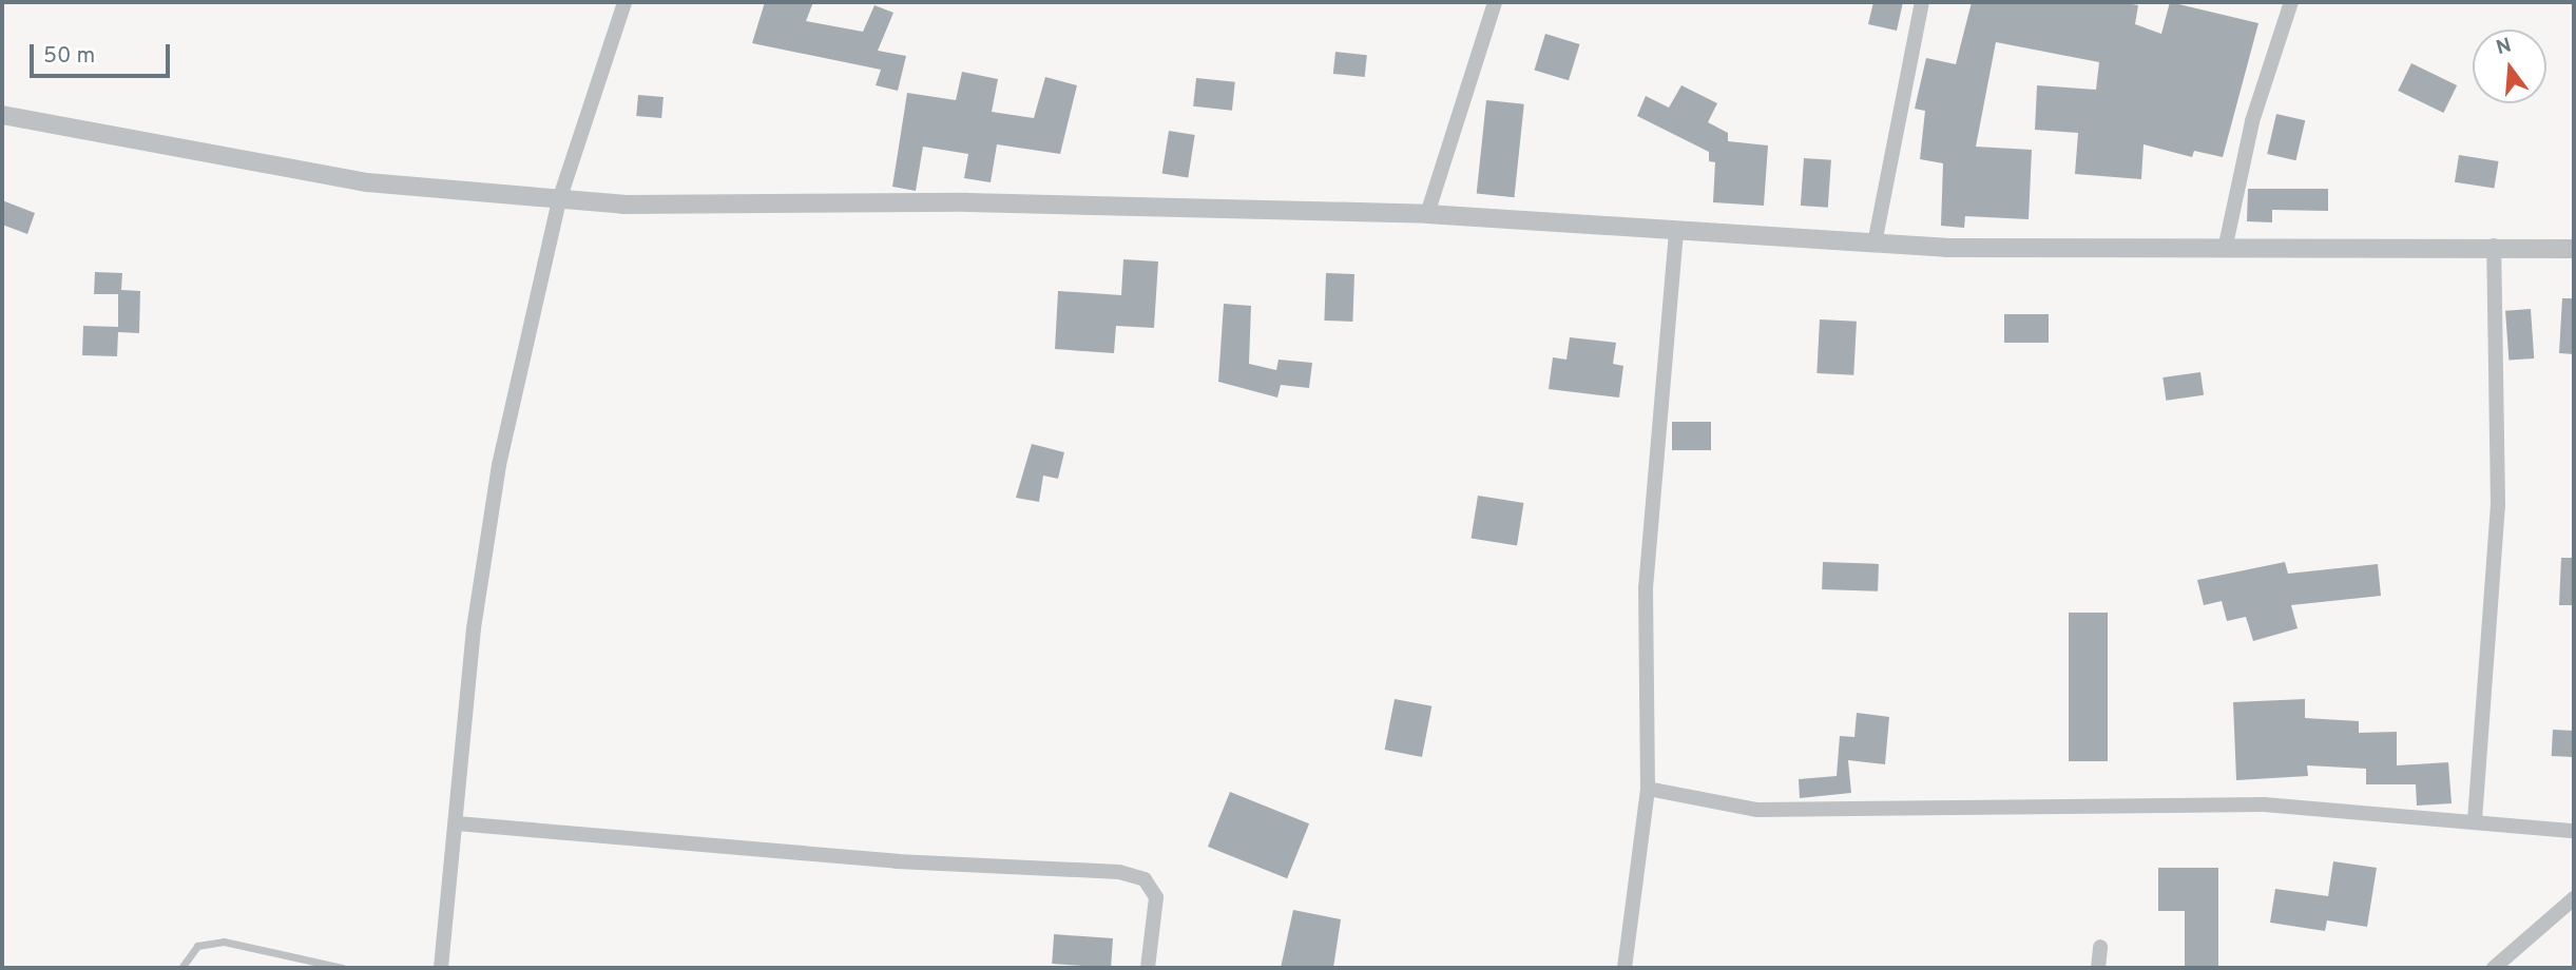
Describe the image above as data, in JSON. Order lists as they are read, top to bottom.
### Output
{
  "scale_bar": "50 m",
  "north": "top"
}
